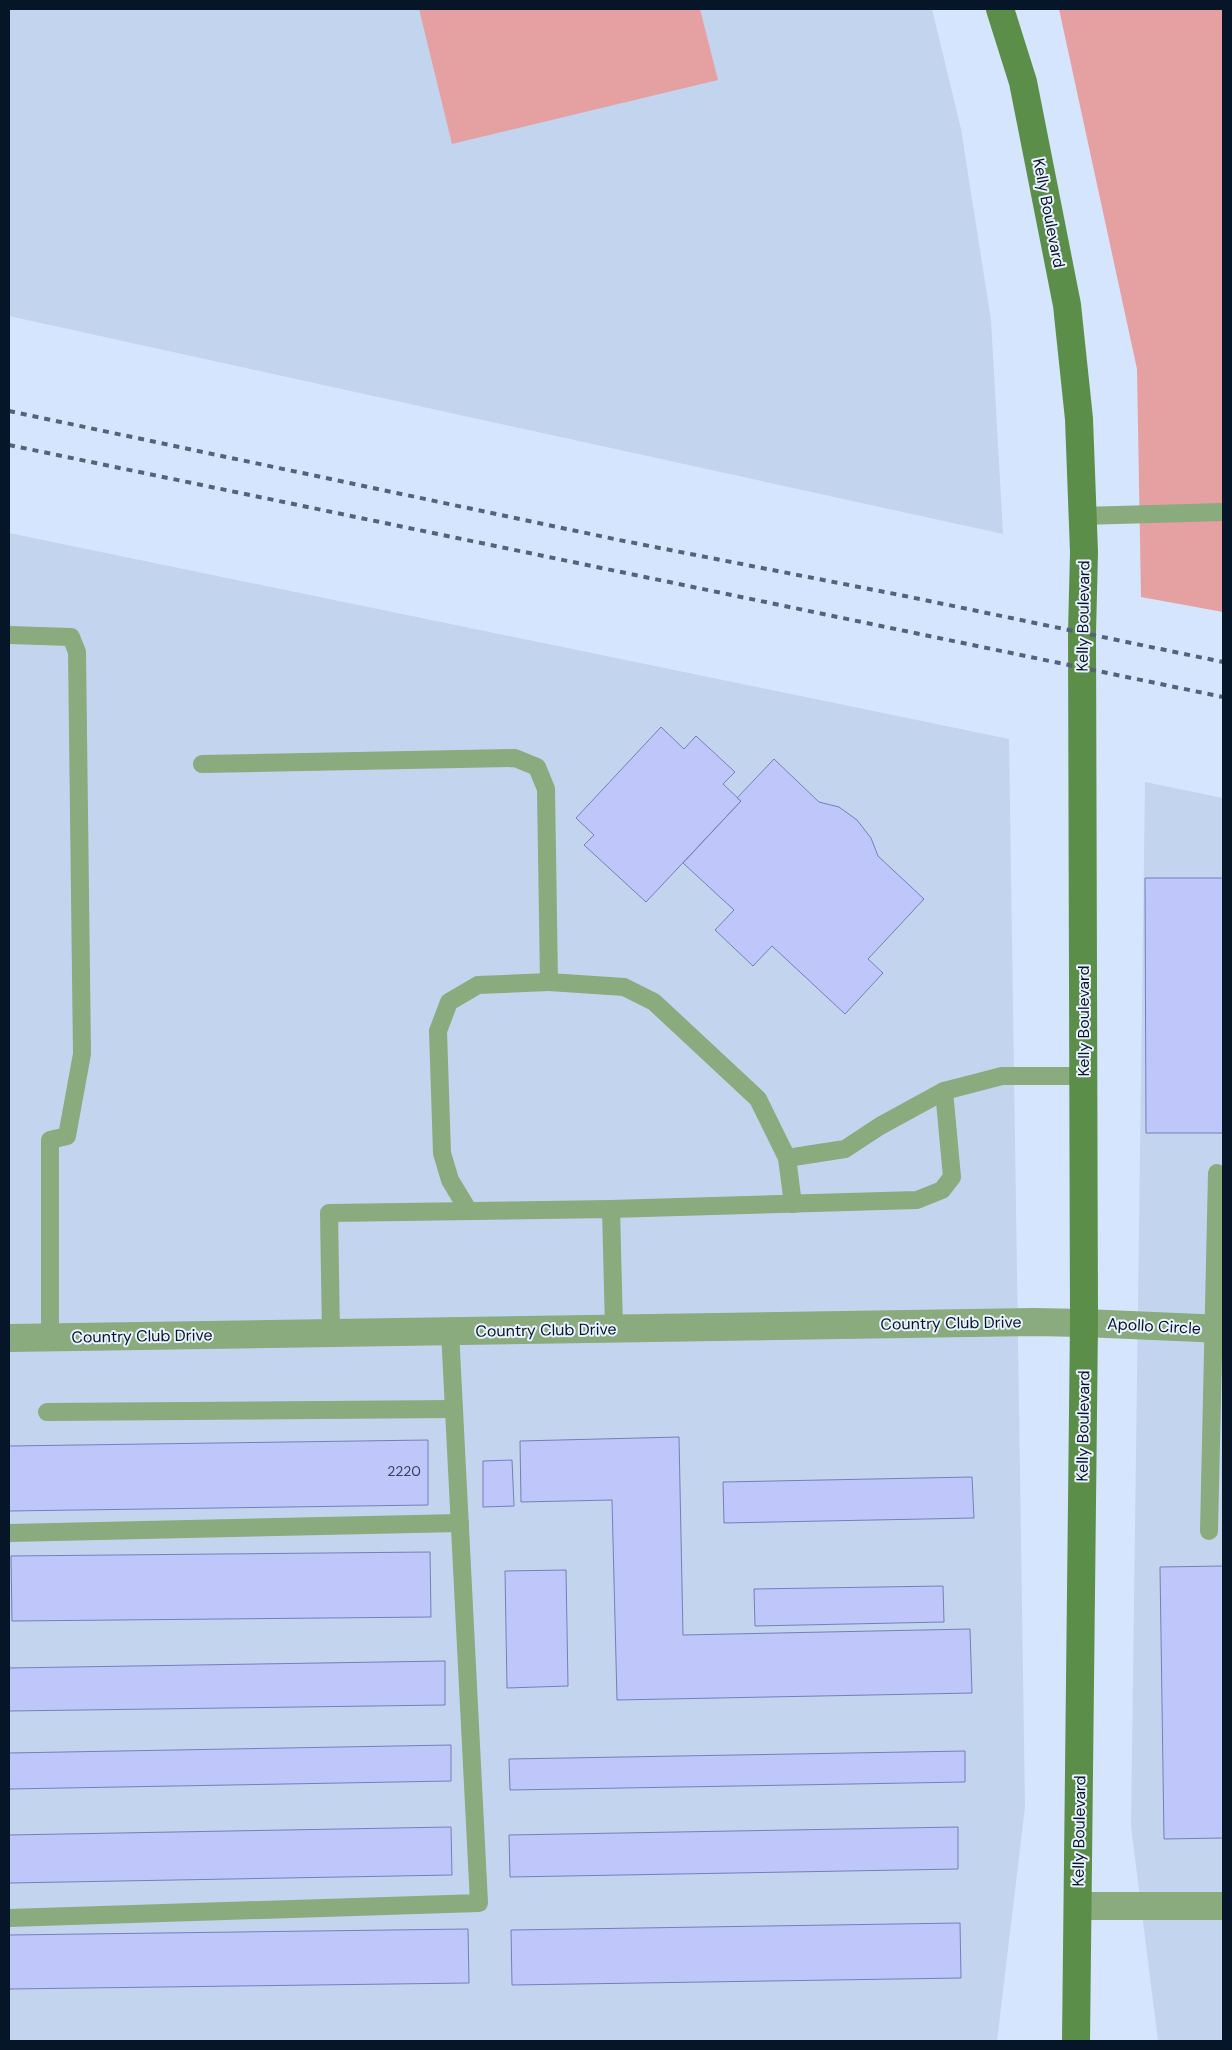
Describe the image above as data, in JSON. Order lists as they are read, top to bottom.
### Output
{
  "streets": {
    "street": ["Kelly Boulevard", "Country Club Drive", "Apollo Circle"]
  },
  "crossings": [
    ["Kelly Boulevard", "Country Club Drive"],
    ["Kelly Boulevard", "Apollo Circle"],
    ["Country Club Drive", "Apollo Circle"]
  ],
  "house_numbers": ["2220"]
}
